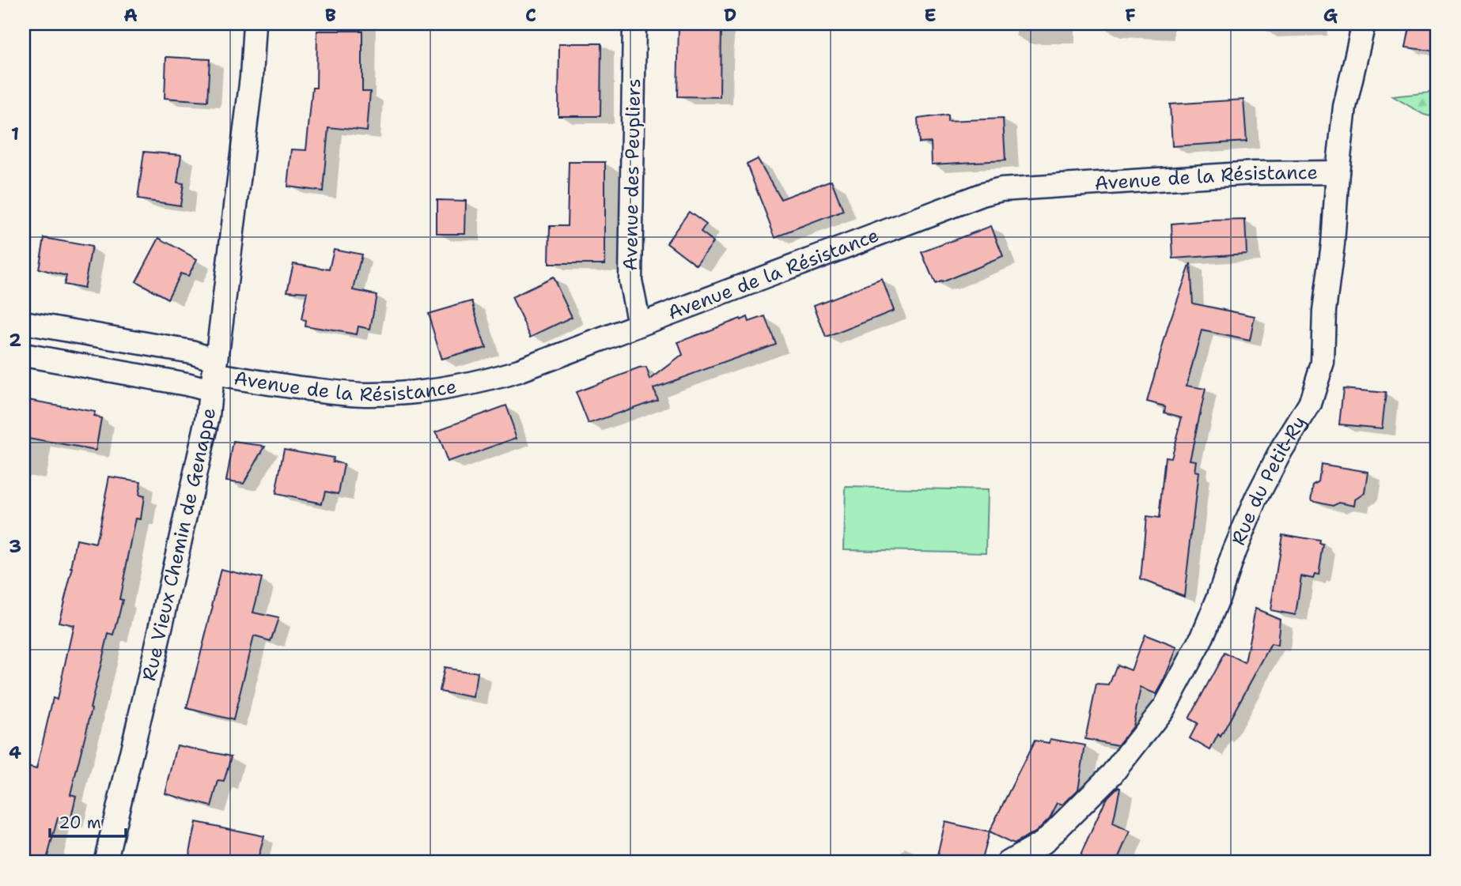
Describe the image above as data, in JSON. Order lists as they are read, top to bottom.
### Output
{
  "streets": {
    "street": [
      "Avenue des Peupliers",
      "Avenue de la Résistance",
      "Rue du Petit-Ry",
      "Rue Vieux Chemin de Genappe"
    ]
  },
  "crossings": [
    ["Avenue des Peupliers", "Avenue de la Résistance"],
    ["Avenue de la Résistance", "Rue du Petit-Ry"],
    ["Avenue de la Résistance", "Rue Vieux Chemin de Genappe"]
  ],
  "scale_bar": "20 m",
  "grid": {
    "columns": [
      "A",
      "B",
      "C",
      "D",
      "E",
      "F",
      "G"
    ],
    "rows": [
      "1",
      "2",
      "3",
      "4"
    ]
  }
}
